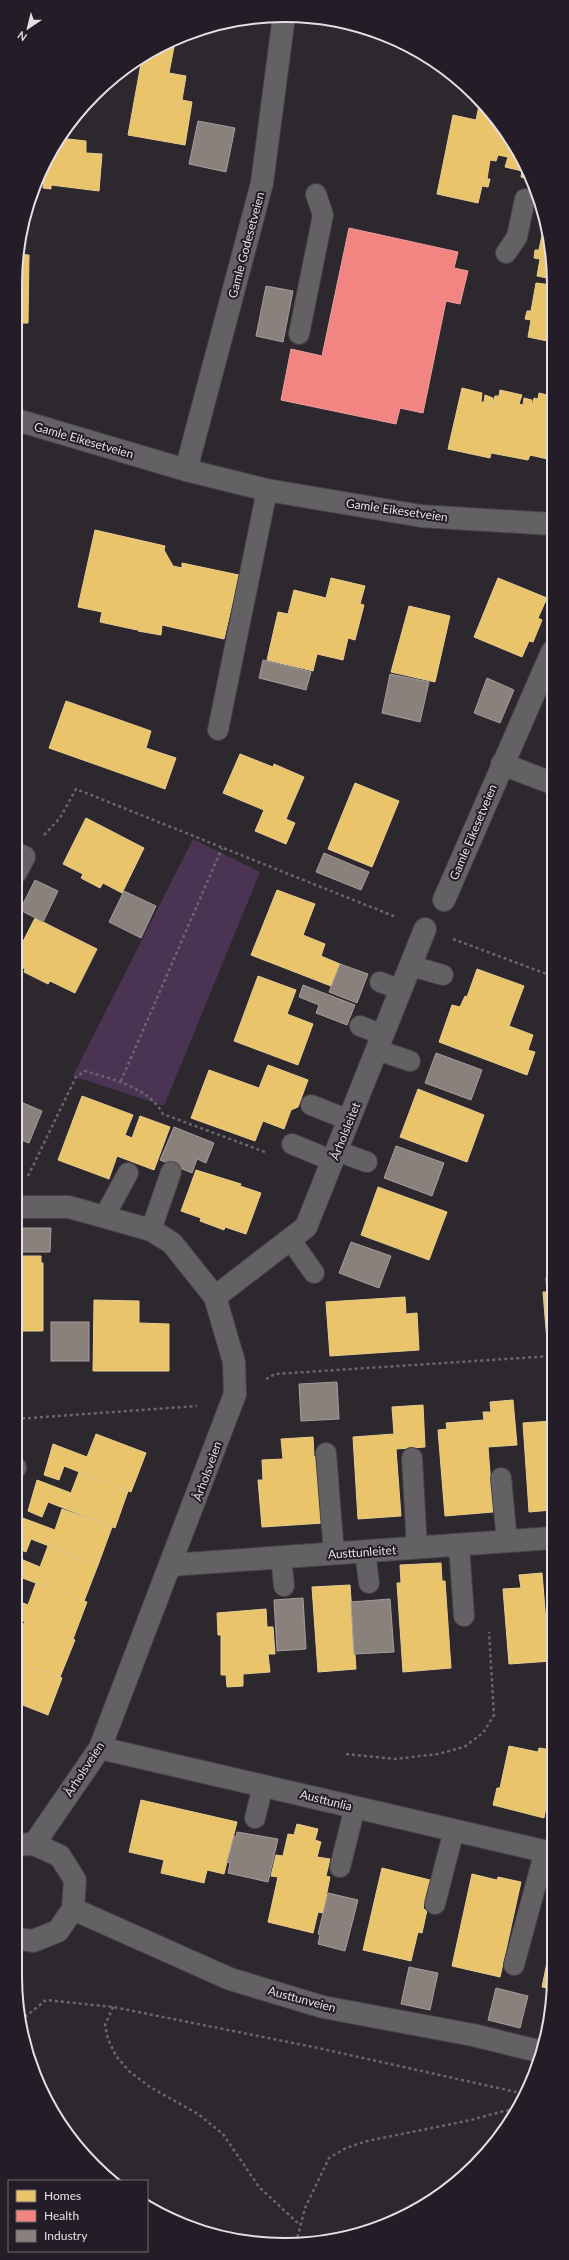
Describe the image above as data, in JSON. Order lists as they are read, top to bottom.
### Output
{
  "streets": {
    "street": [
      "Gamle Godesetveien",
      "Gamle Eikesetveien",
      "Årholsleitet",
      "Årholsveien",
      "Austtunleitet",
      "Austtunlia",
      "Austtunveien"
    ]
  },
  "crossings": [
    ["Gamle Godesetveien", "Gamle Eikesetveien"],
    ["Årholsleitet", "Årholsveien"],
    ["Årholsveien", "Austtunleitet"],
    ["Årholsveien", "Austtunlia"]
  ],
  "legend": ["Homes", "Health", "Industry"],
  "north": "bottom left"
}
